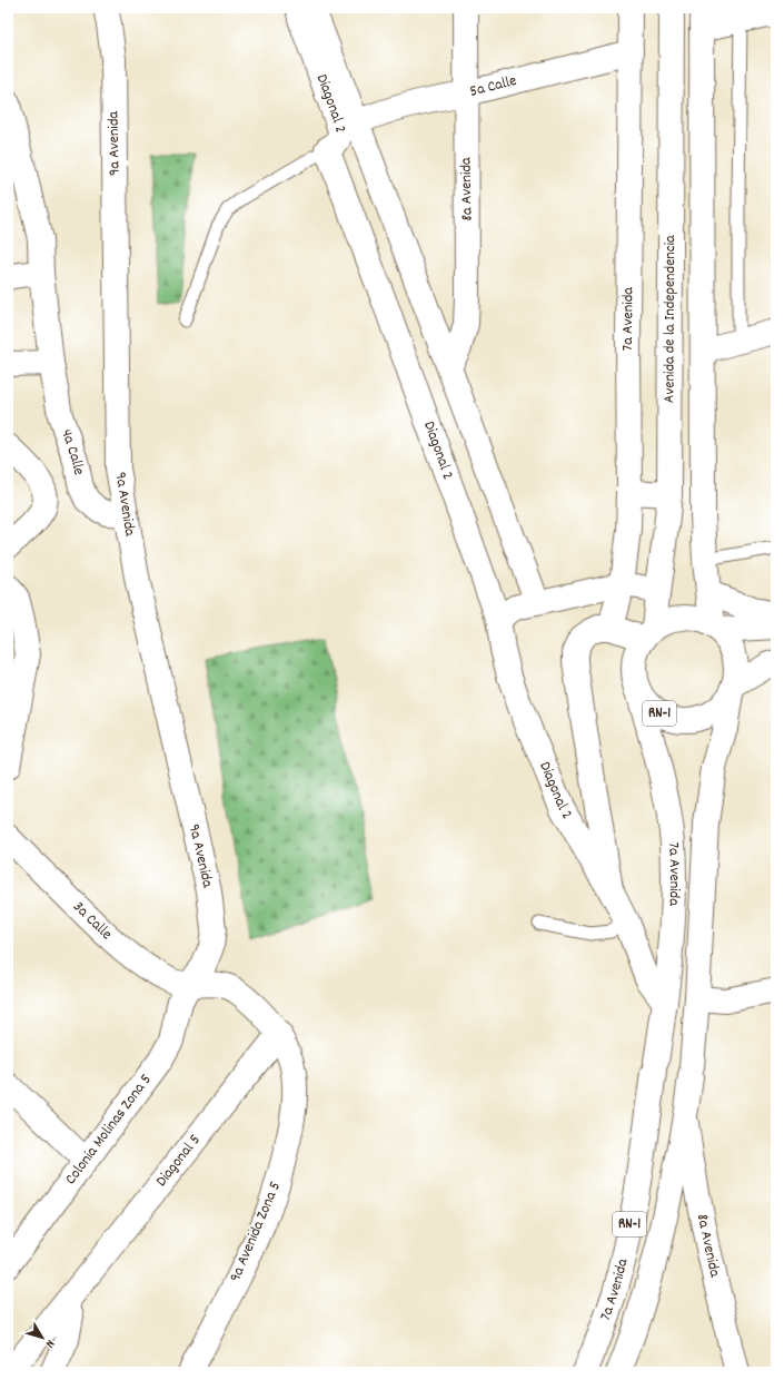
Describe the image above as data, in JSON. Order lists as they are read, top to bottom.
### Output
{
  "streets": {
    "street": [
      "5a Calle",
      "Diagonal 2",
      "9a Avenida",
      "8a Avenida",
      "7a Avenida",
      "Avenida de la Independencia",
      "4a Calle",
      "RN-1",
      "3a Calle",
      "Colonia Molinas Zona 5",
      "Diagonal 5",
      "9a Avenida Zona 5"
    ]
  },
  "crossings": [
    ["5a Calle", "8a Avenida"],
    ["5a Calle", "7a Avenida"],
    ["Diagonal 2", "7a Avenida"],
    ["9a Avenida", "4a Calle"],
    ["9a Avenida", "3a Calle"],
    ["9a Avenida", "Colonia Molinas Zona 5"],
    ["8a Avenida", "7a Avenida"],
    ["7a Avenida", "Avenida de la Independencia"],
    ["7a Avenida", "RN-1"],
    ["Avenida de la Independencia", "RN-1"],
    ["3a Calle", "Colonia Molinas Zona 5"],
    ["Diagonal 5", "9a Avenida Zona 5"]
  ],
  "north": "bottom right"
}
